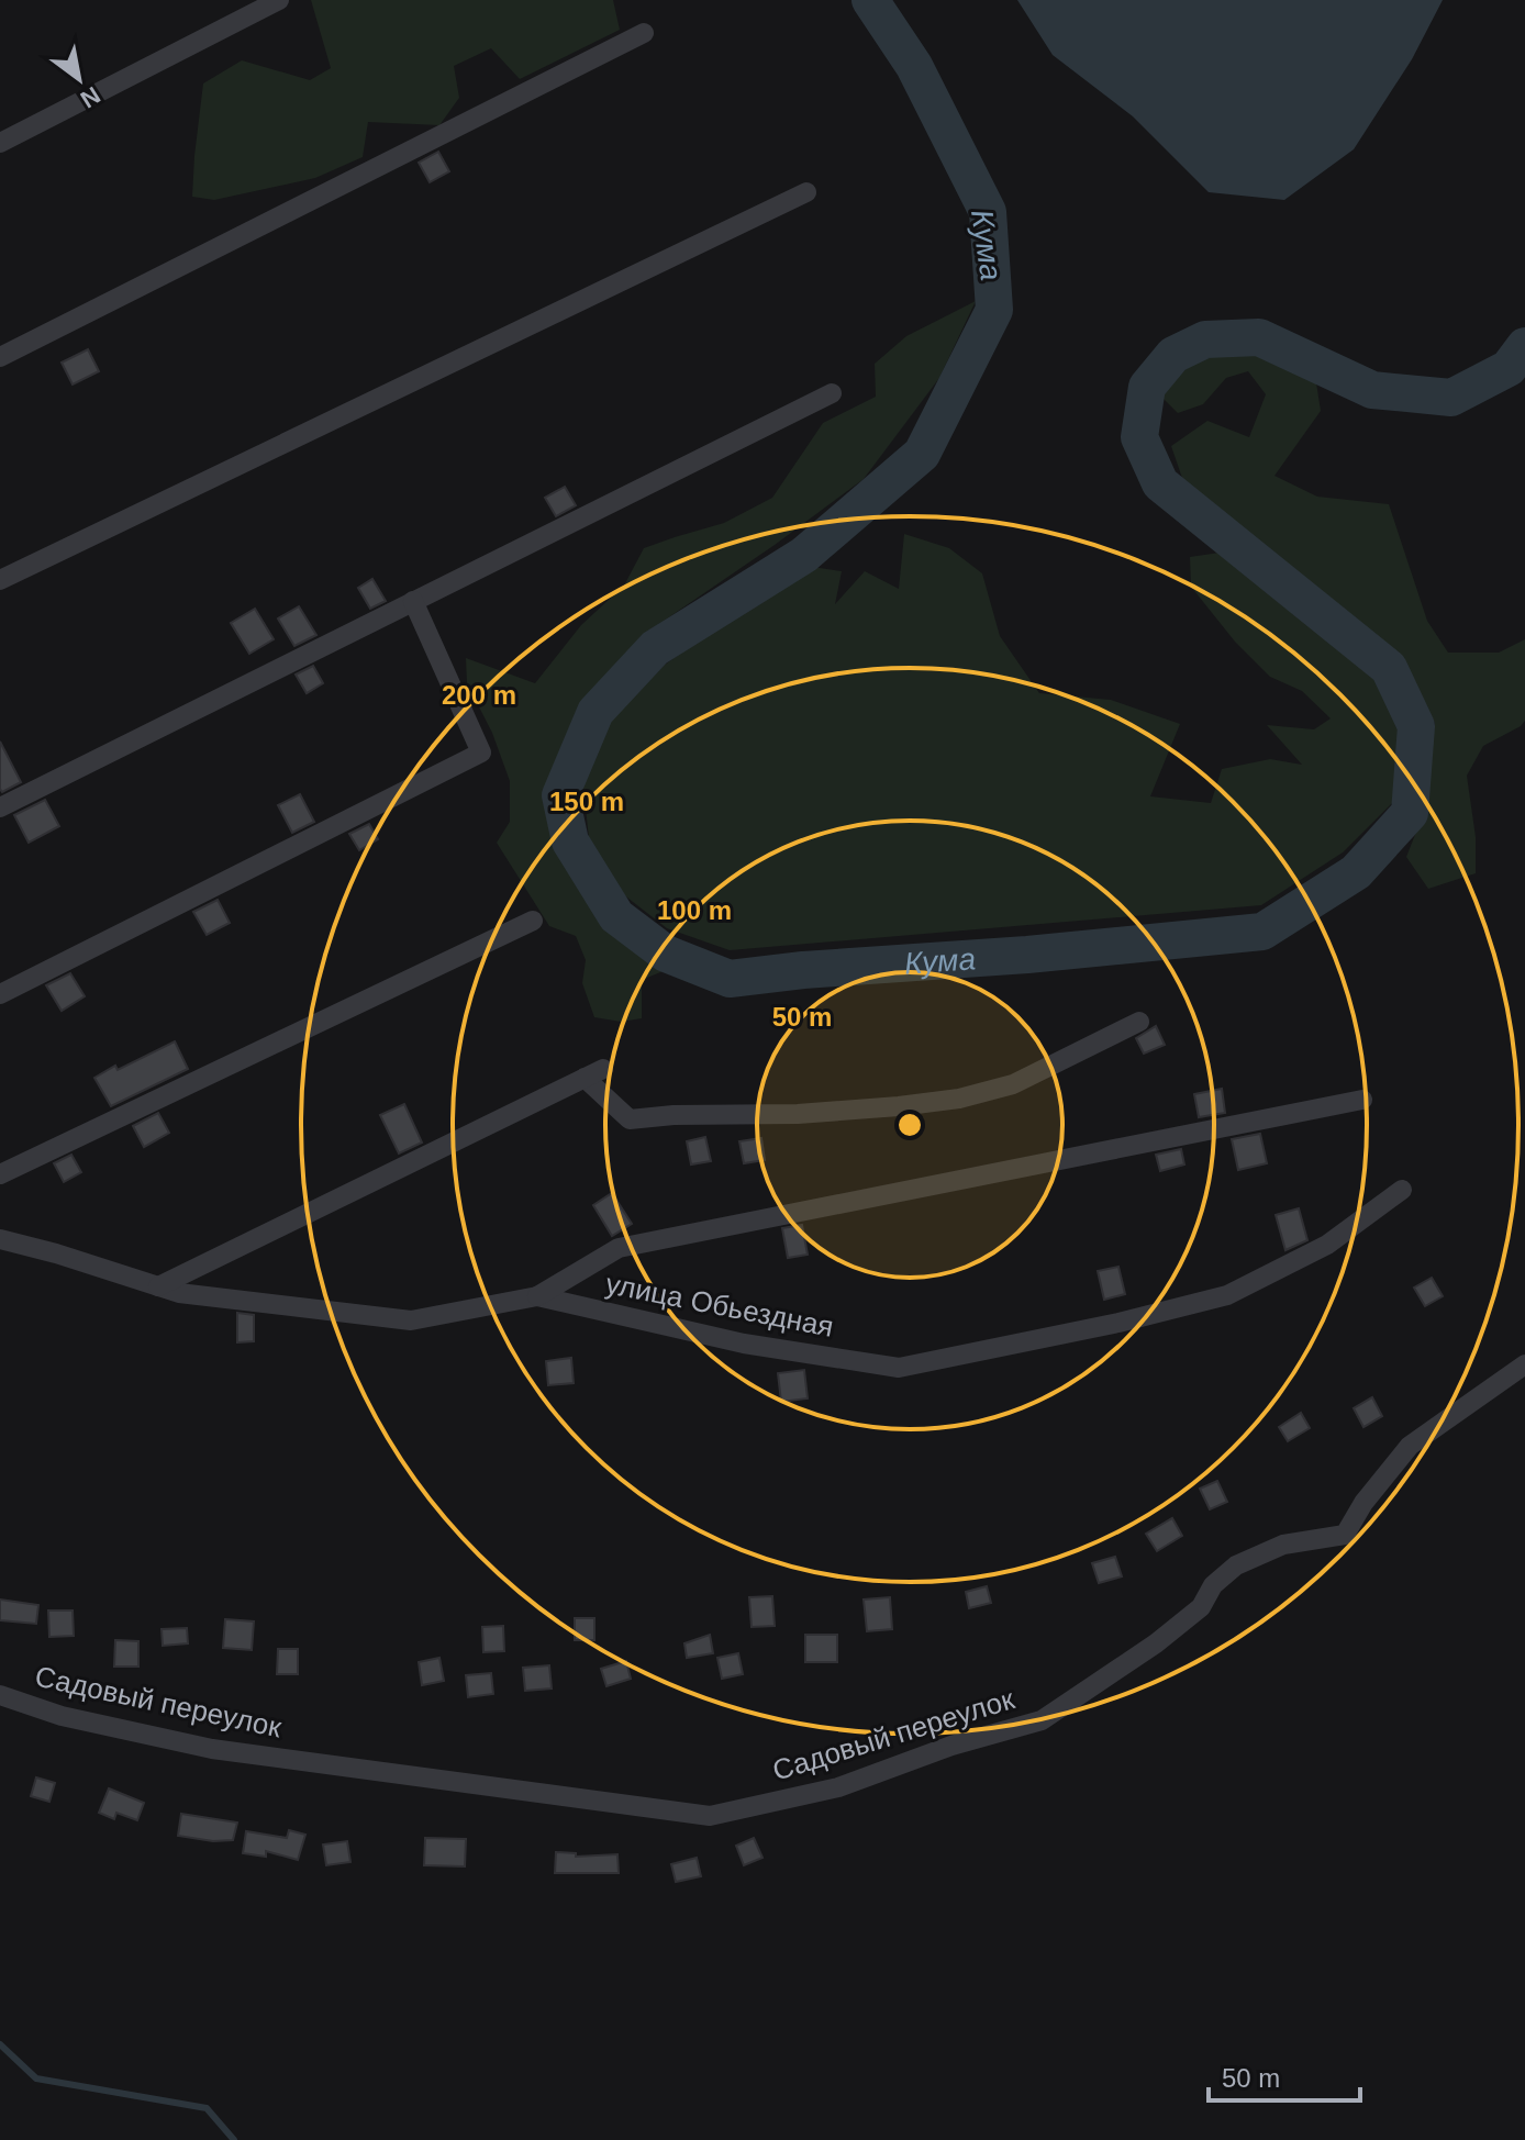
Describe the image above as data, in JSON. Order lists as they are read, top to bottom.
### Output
{
  "streets": {
    "street": ["улица Обьездная", "Садовый переулок"]
  },
  "water": ["Кума"],
  "scale_bar": "50 m",
  "north": "bottom right",
  "rings": [
    "200 m",
    "150 m",
    "100 m",
    "50 m"
  ]
}
